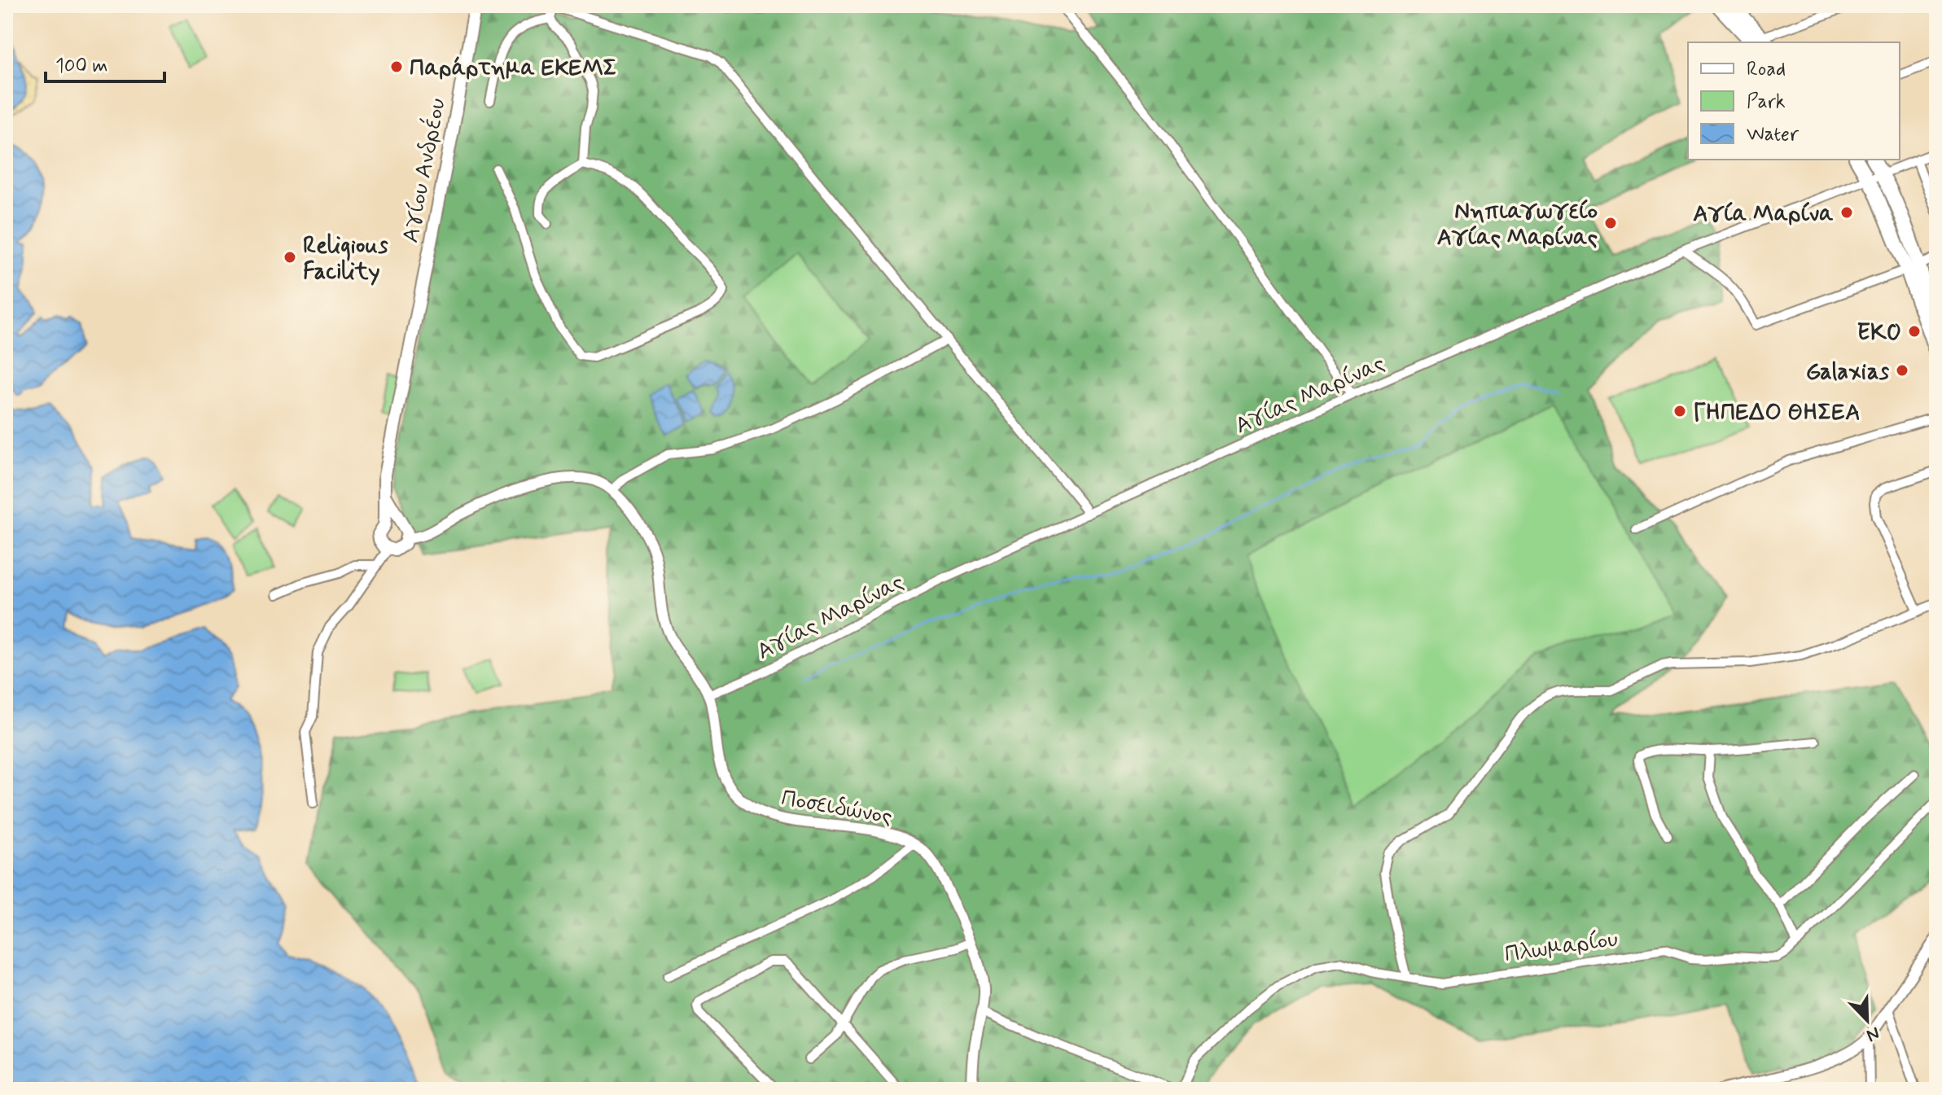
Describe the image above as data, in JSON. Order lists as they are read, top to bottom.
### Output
{
  "streets": {
    "main road": ["Αγίου Ανδρέου"],
    "street": ["Αγίας Μαρίνας", "Ποσειδώνος", "Πλωμαρίου"]
  },
  "crossings": [
    ["Αγίου Ανδρέου", "Ποσειδώνος"],
    ["Αγίας Μαρίνας", "Ποσειδώνος"]
  ],
  "places": [
    "Παράρτημα ΕΚΕΜΣ",
    "Αγία Μαρίνα",
    "Νηπιαγωγείο Αγίας Μαρίνας",
    "Religious Facility",
    "EKO",
    "Galaxias",
    "ΓΗΠΕΔΟ ΘΗΣΕΑ"
  ],
  "legend": ["Road", "Park", "Water"],
  "scale_bar": "100 m",
  "north": "bottom right"
}
